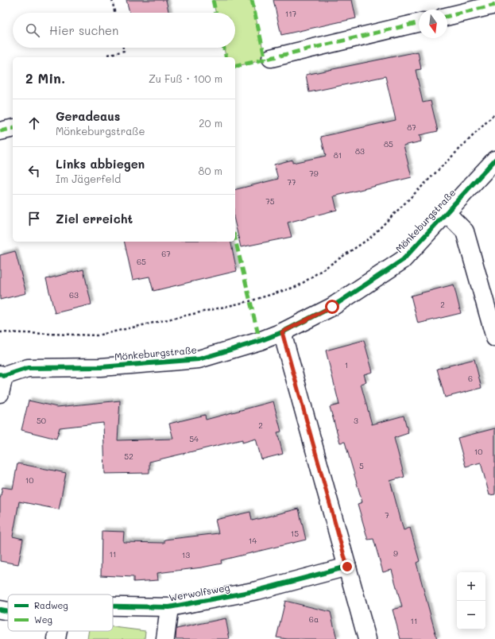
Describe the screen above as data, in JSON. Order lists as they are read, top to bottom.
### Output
{
  "streets": {
    "street": ["Mönkeburgstraße", "Werwolfsweg"]
  },
  "house_numbers": [
    "117",
    "87",
    "85",
    "83",
    "81",
    "79",
    "77",
    "75",
    "67",
    "65",
    "63",
    "2",
    "1",
    "6",
    "50",
    "3",
    "2",
    "54",
    "10",
    "52",
    "5",
    "10",
    "7",
    "15",
    "14",
    "9",
    "11",
    "13",
    "6a",
    "11"
  ],
  "legend": ["Radweg", "Weg"],
  "north": "bottom",
  "page": {
    "search": "Hier suchen",
    "heading": ["2 Min.", "Zu Fuß · 100 m"],
    "list": [
      ["Geradeaus", "Mönkeburgstraße", "20 m"],
      ["Links abbiegen", "Im Jägerfeld", "80 m"],
      "Ziel erreicht"
    ],
    "map_buttons": ["+", "−"]
  }
}
